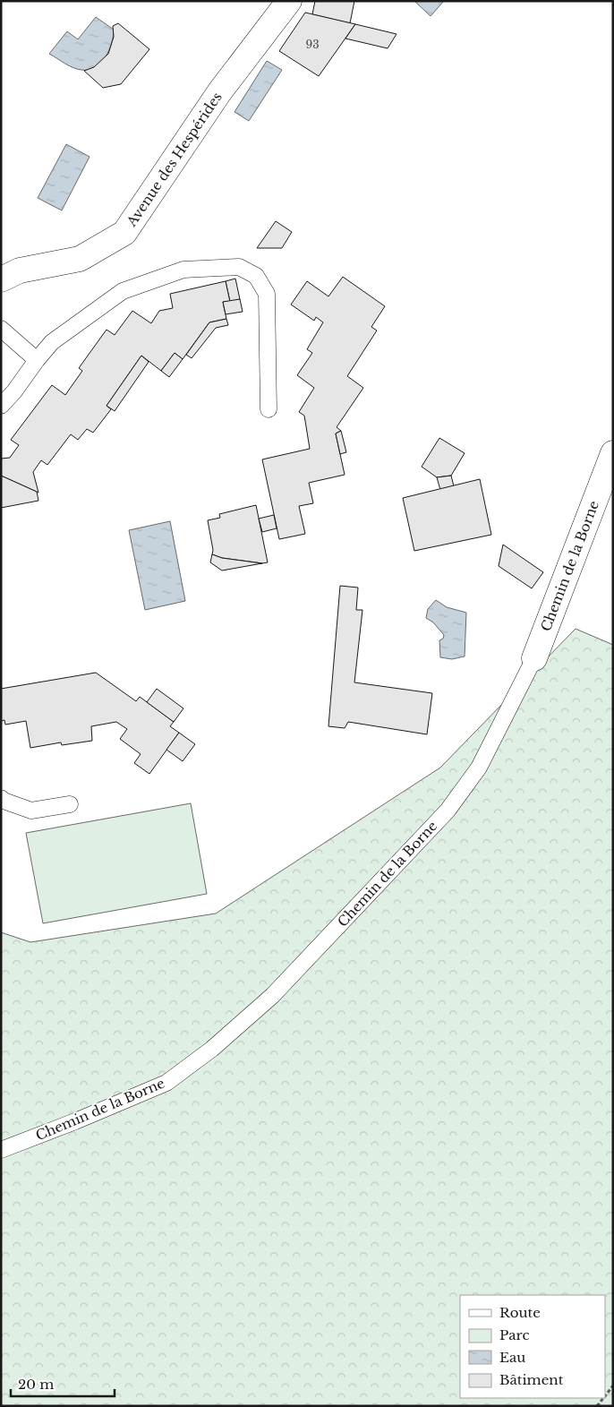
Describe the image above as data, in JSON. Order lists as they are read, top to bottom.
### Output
{
  "streets": {
    "street": ["Avenue des Hespérides", "Chemin de la Borne"]
  },
  "house_numbers": ["93"],
  "legend": [
    "Route",
    "Parc",
    "Eau",
    "Bâtiment"
  ],
  "scale_bar": "20 m"
}
